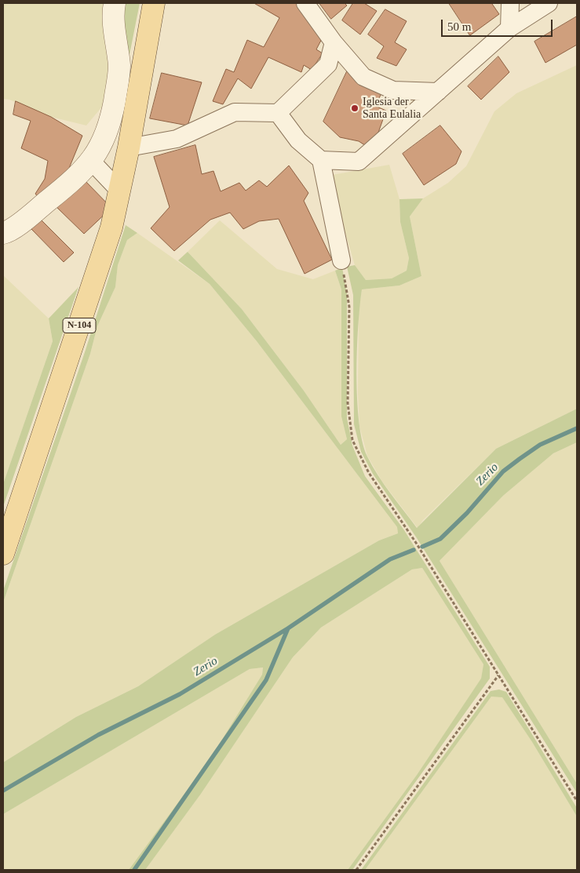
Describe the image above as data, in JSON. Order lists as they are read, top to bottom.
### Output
{
  "streets": {
    "main road": ["N-104"]
  },
  "water": ["Zerio"],
  "places": ["Iglesia der Santa Eulalia"],
  "scale_bar": "50 m"
}
